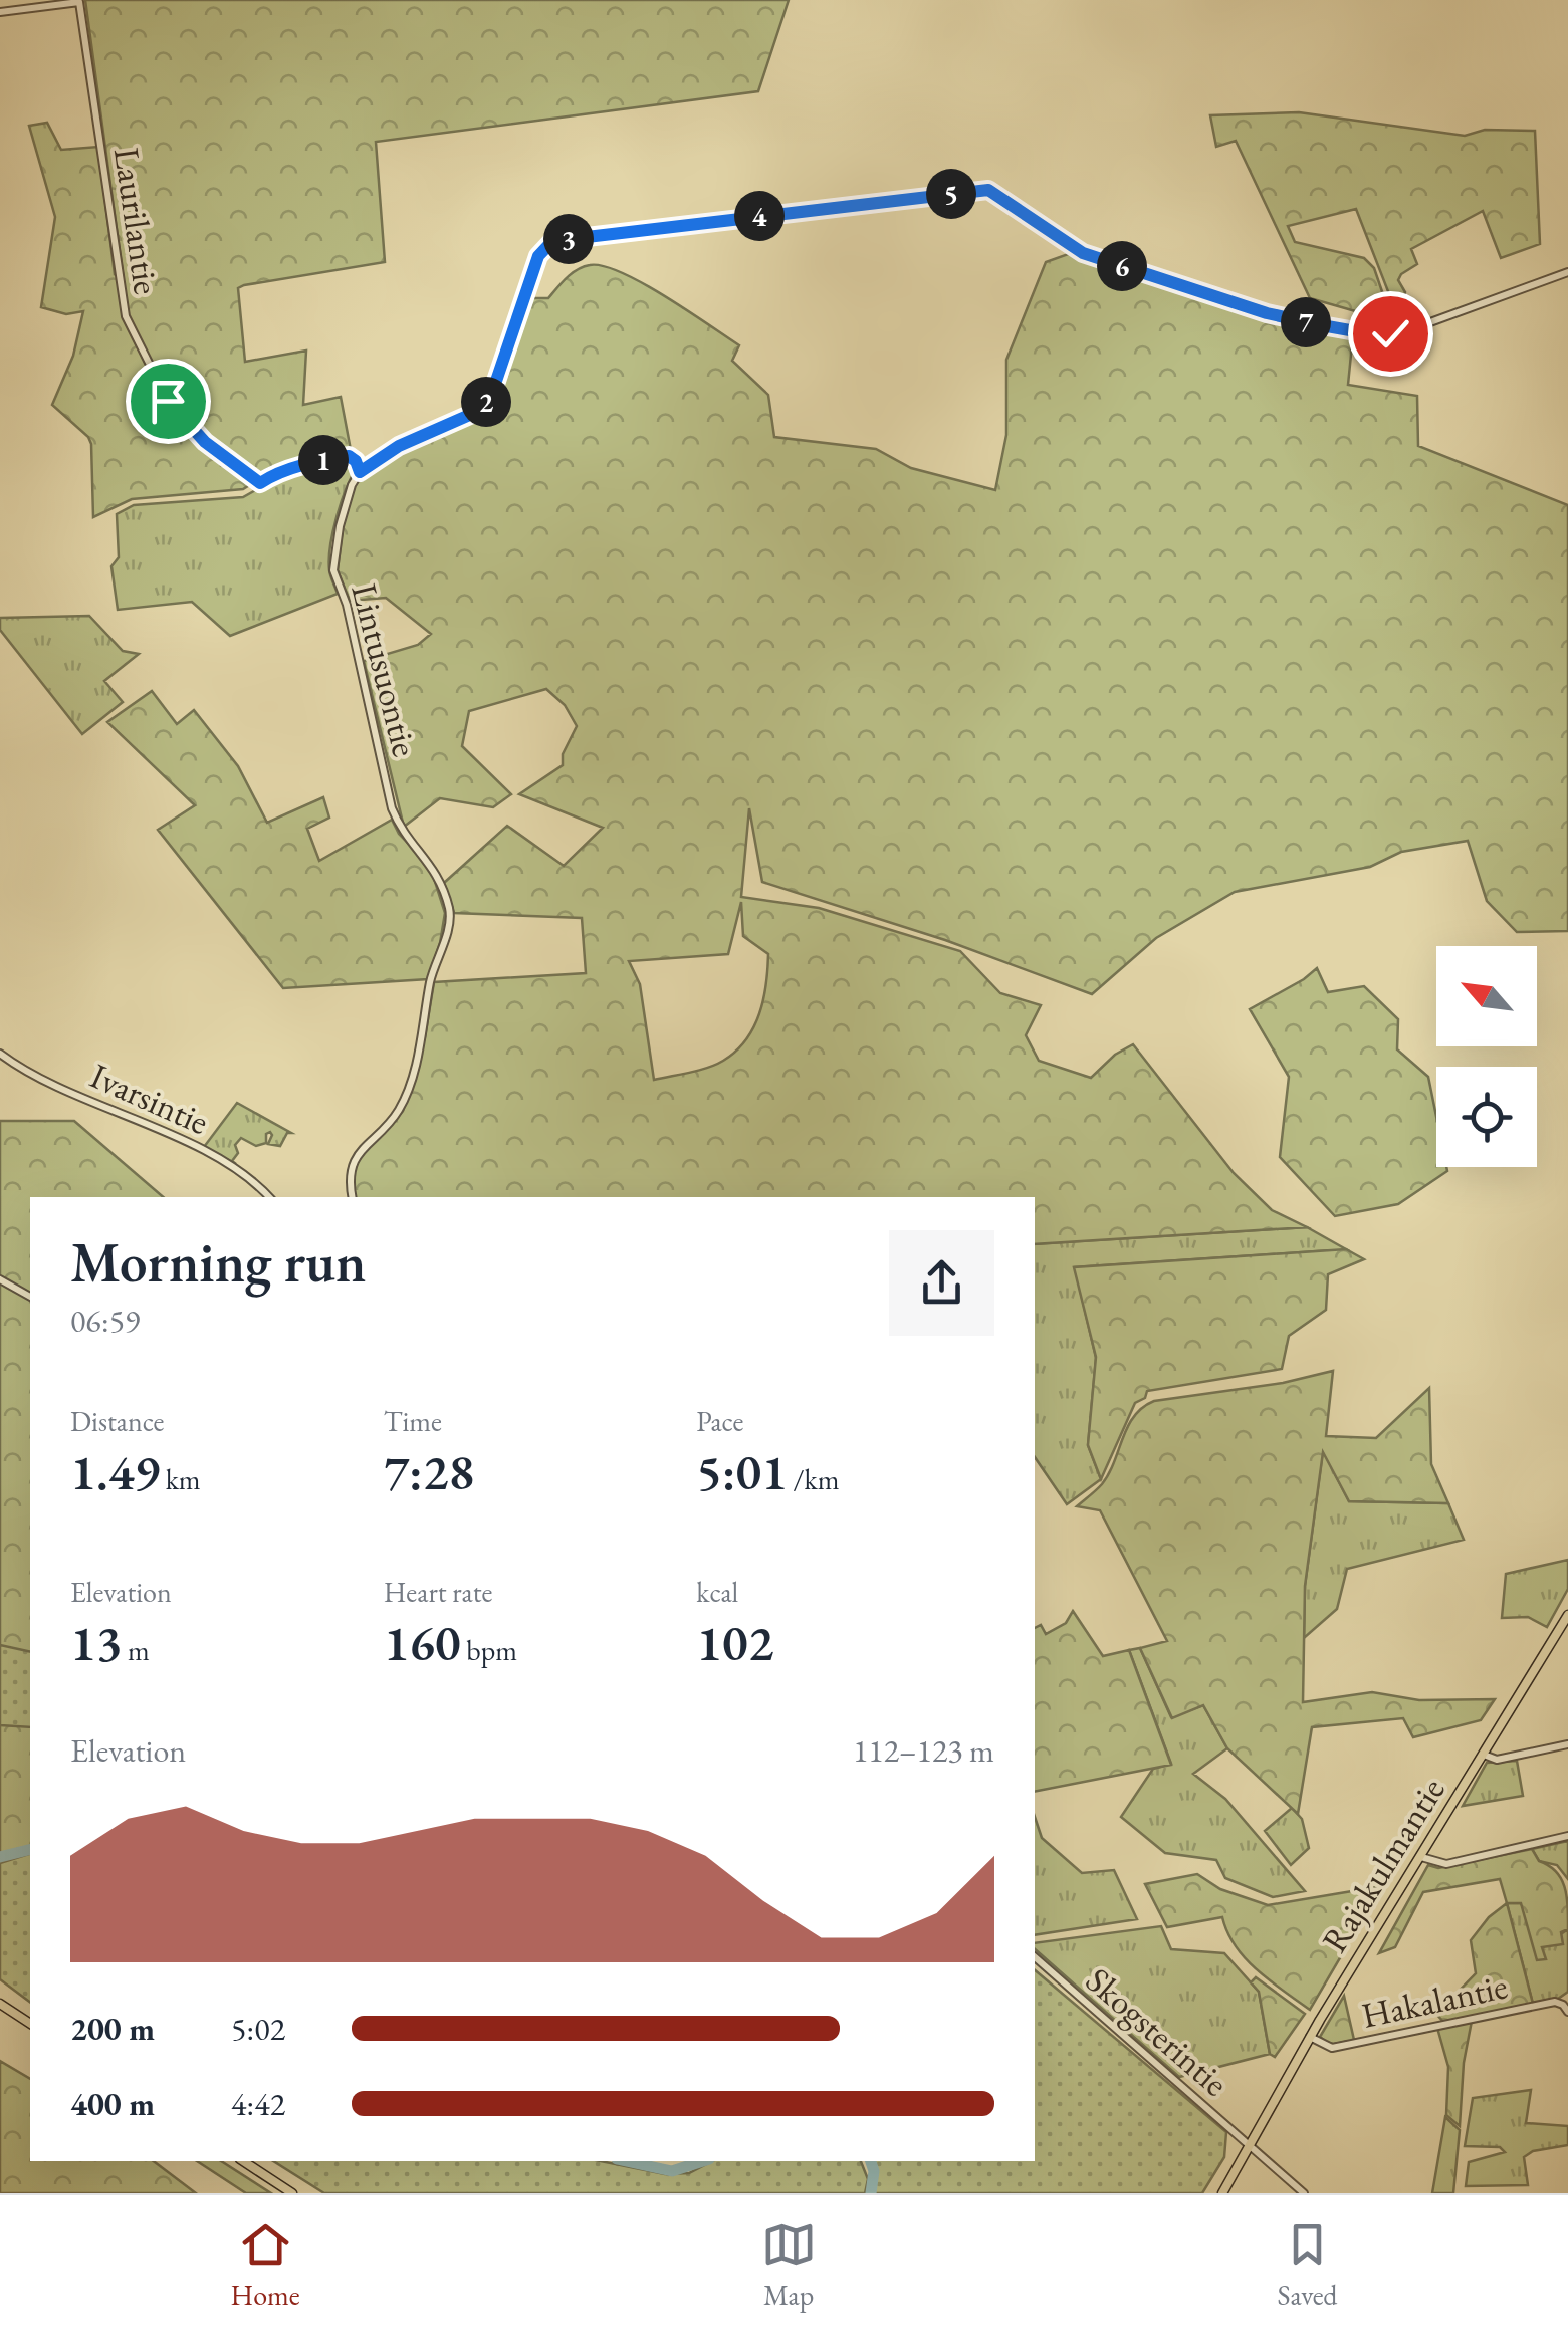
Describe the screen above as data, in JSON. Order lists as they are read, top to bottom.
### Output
{
  "streets": {
    "main road": ["Rajakulmantie"],
    "street": [
      "Laurilantie",
      "Lintusuontie",
      "Ivarsintie",
      "Hakalantie",
      "Skogsterintie"
    ]
  },
  "crossings": [
    ["Laurilantie", "Lintusuontie"],
    ["Rajakulmantie", "Hakalantie"],
    ["Rajakulmantie", "Skogsterintie"]
  ],
  "north": "top left",
  "page": {
    "pins": [
      "5",
      "4",
      "3",
      "6",
      "7",
      "2",
      "1"
    ],
    "heading": ["Morning run", "06:59"],
    "stats": [
      ["Distance", "1.49 km"],
      ["Time", "7:28"],
      ["Pace", "5:01 /km"],
      ["Elevation", "13 m"],
      ["Heart rate", "160 bpm"],
      ["kcal", "102"]
    ],
    "chart": ["Elevation", "112–123 m"],
    "list": [
      {
        "name": "200 m",
        "note": "5:02"
      },
      {
        "name": "400 m",
        "note": "4:42"
      }
    ],
    "tabs": ["Home", "Map", "Saved"]
  }
}
